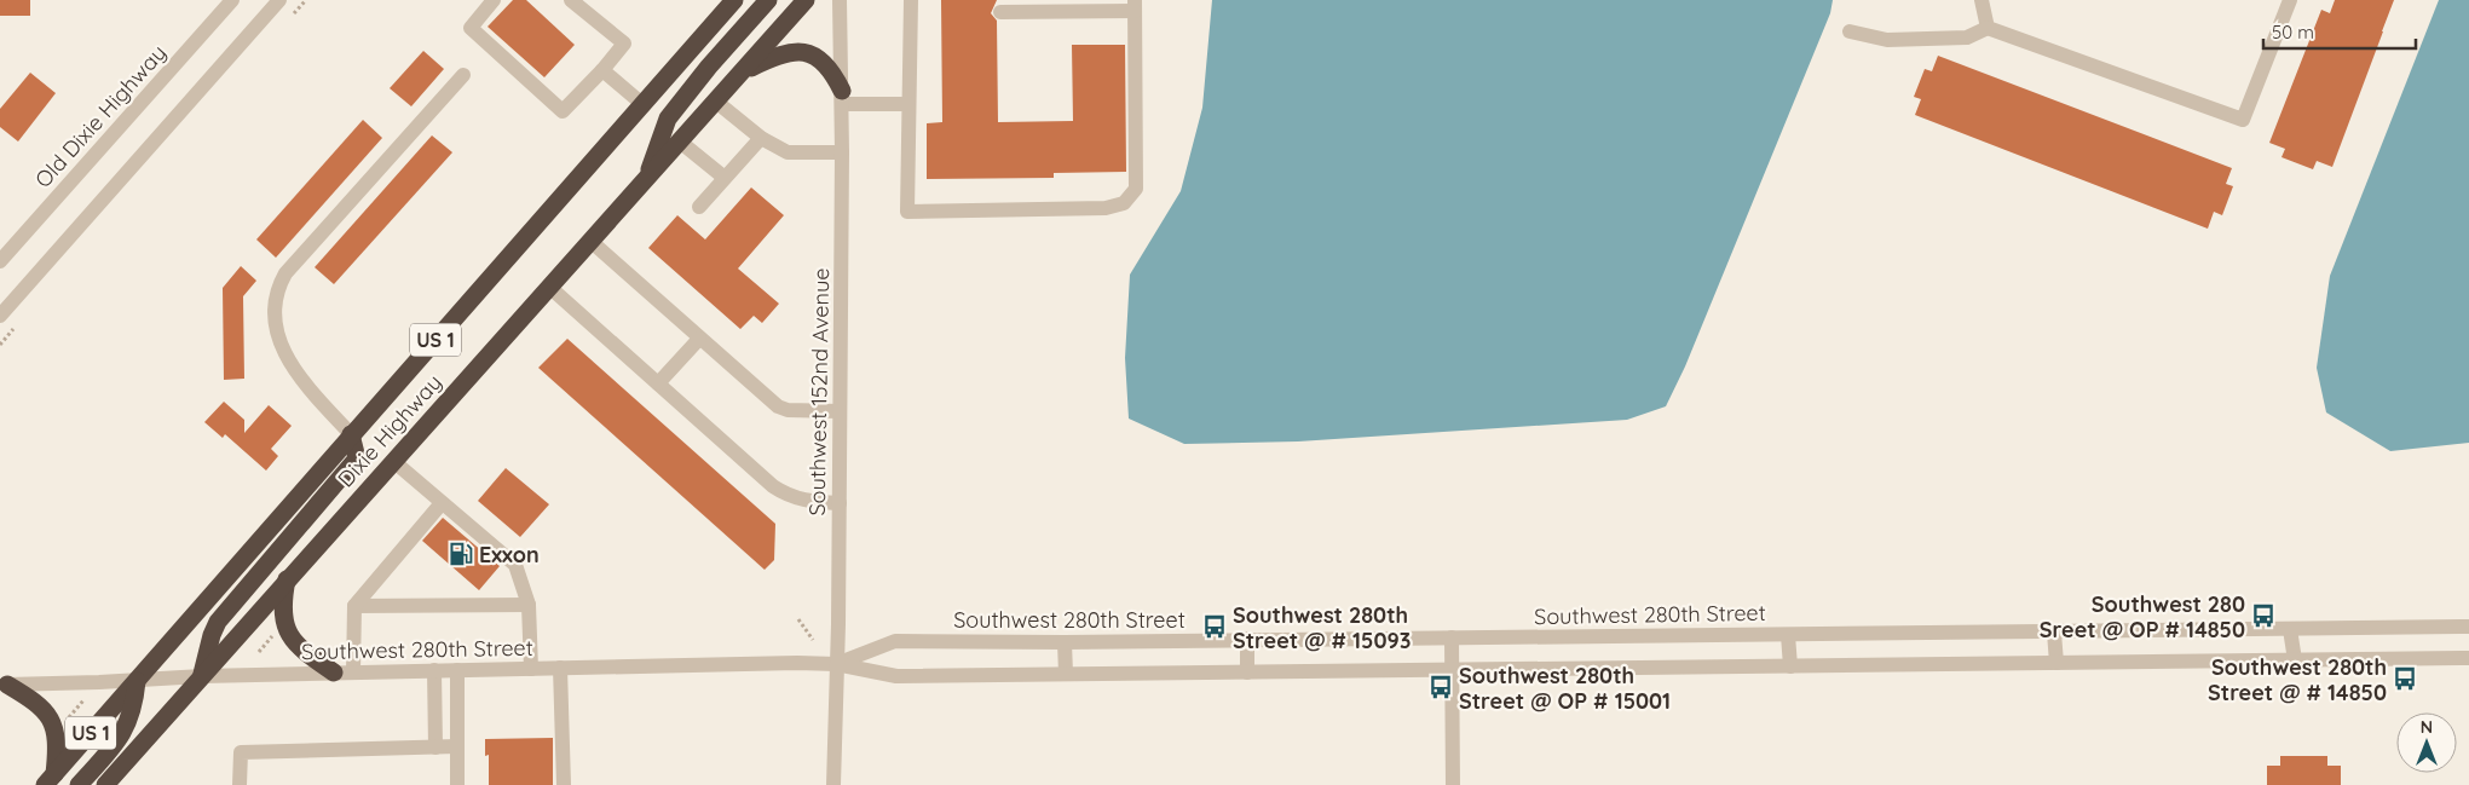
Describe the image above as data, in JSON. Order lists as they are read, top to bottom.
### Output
{
  "streets": {
    "highway": ["US 1", "Dixie Highway"],
    "street": ["Old Dixie Highway", "Southwest 152nd Avenue", "Southwest 280th Street"]
  },
  "crossings": [
    ["Southwest 152nd Avenue", "Southwest 280th Street"],
    ["Dixie Highway", "Southwest 280th Street"]
  ],
  "places": {
    "fuel station": ["Exxon"],
    "bus stop": [
      "Southwest 280 Sreet @ OP # 14850",
      "Southwest 280th Street @ # 15093",
      "Southwest 280th Street @ # 14850",
      "Southwest 280th Street @ OP # 15001"
    ]
  },
  "scale_bar": "50 m",
  "north": "top"
}
